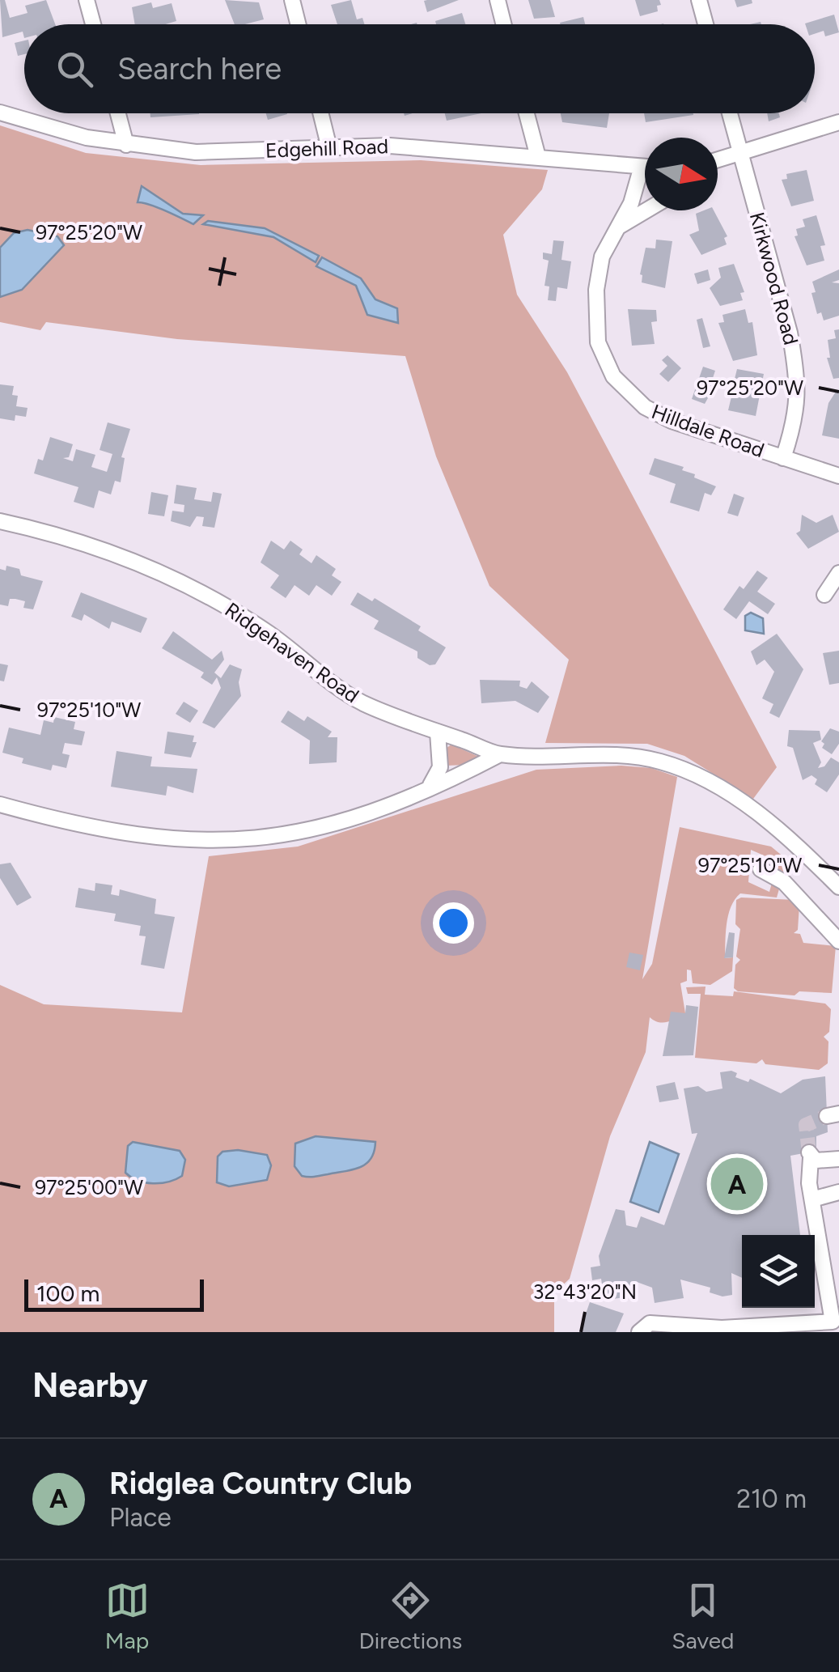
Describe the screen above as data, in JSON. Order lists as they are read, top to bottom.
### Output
{
  "streets": {
    "street": [
      "Edgehill Road",
      "Kirkwood Road",
      "Hilldale Road",
      "Ridgehaven Road"
    ]
  },
  "crossings": [
    ["Edgehill Road", "Hilldale Road"],
    ["Kirkwood Road", "Hilldale Road"]
  ],
  "scale_bar": "100 m",
  "north": "right",
  "page": {
    "search": "Search here",
    "pins": "A",
    "scale": "100 m",
    "heading": "Nearby",
    "list": [
      {
        "mark": "A",
        "name": "Ridglea Country Club",
        "note": "Place",
        "value": "210 m"
      }
    ],
    "nav": ["Map", "Directions", "Saved"]
  },
  "coordinates": [
    "97°25'20\"W",
    "97°25'10\"W",
    "97°25'00\"W",
    "32°43'20\"N"
  ]
}
